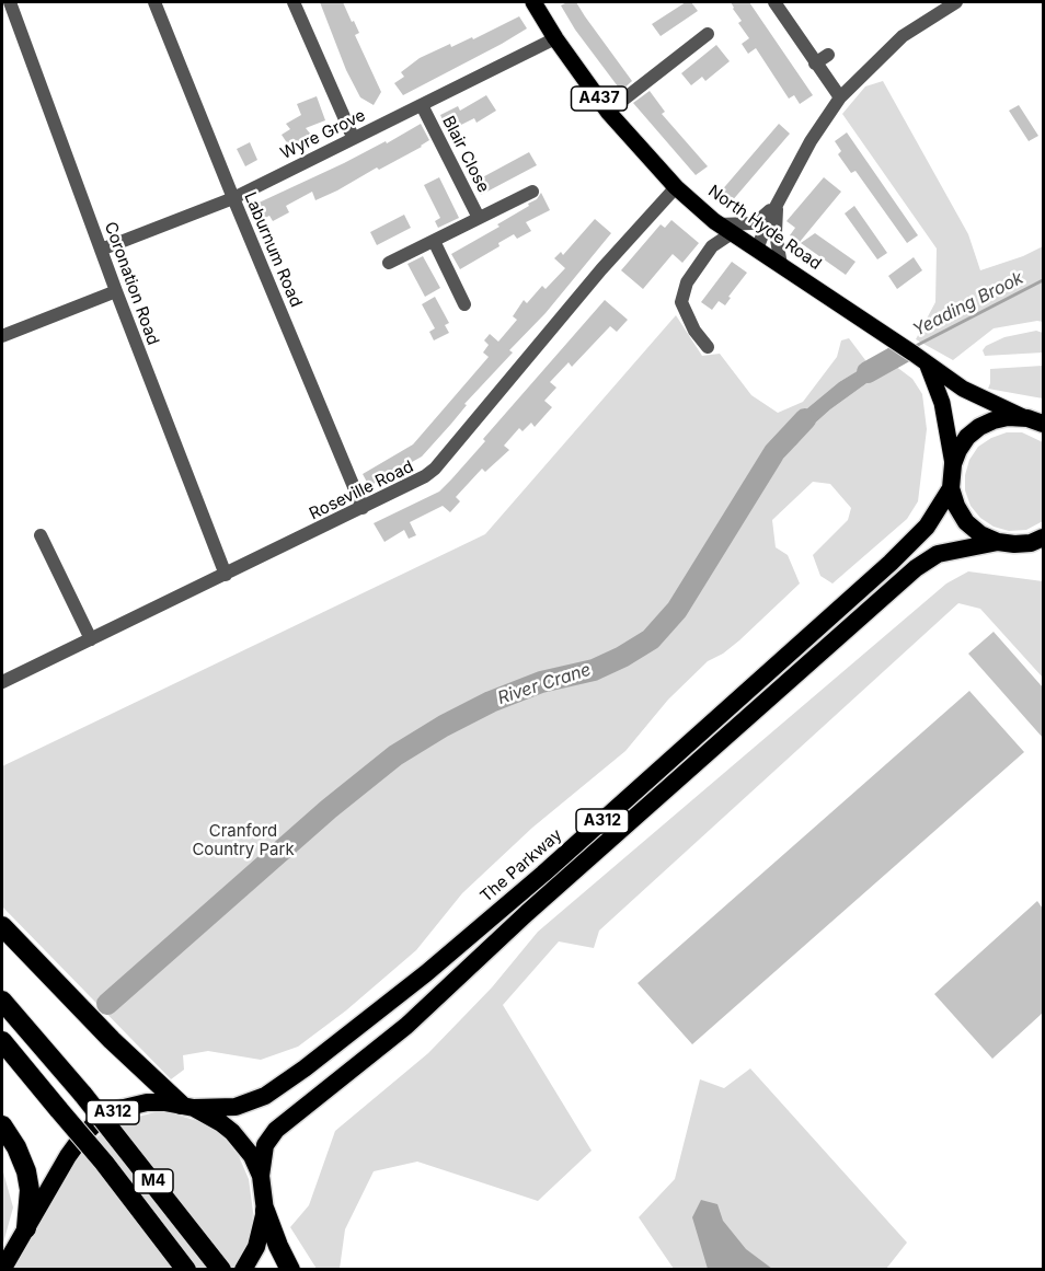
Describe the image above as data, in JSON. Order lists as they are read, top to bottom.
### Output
{
  "streets": {
    "highway": ["A312", "The Parkway", "M4"],
    "main road": ["A437", "North Hyde Road"],
    "street": [
      "Wyre Grove",
      "Blair Close",
      "Laburnum Road",
      "Coronation Road",
      "Roseville Road"
    ]
  },
  "crossings": [
    ["Wyre Grove", "Blair Close"],
    ["Wyre Grove", "North Hyde Road"],
    ["Wyre Grove", "Laburnum Road"],
    ["Wyre Grove", "Coronation Road"],
    ["North Hyde Road", "Roseville Road"],
    ["Laburnum Road", "Roseville Road"],
    ["Coronation Road", "Roseville Road"],
    ["A312", "The Parkway"]
  ],
  "water": ["Yeading Brook", "River Crane"],
  "parks": ["Cranford Country Park"]
}
